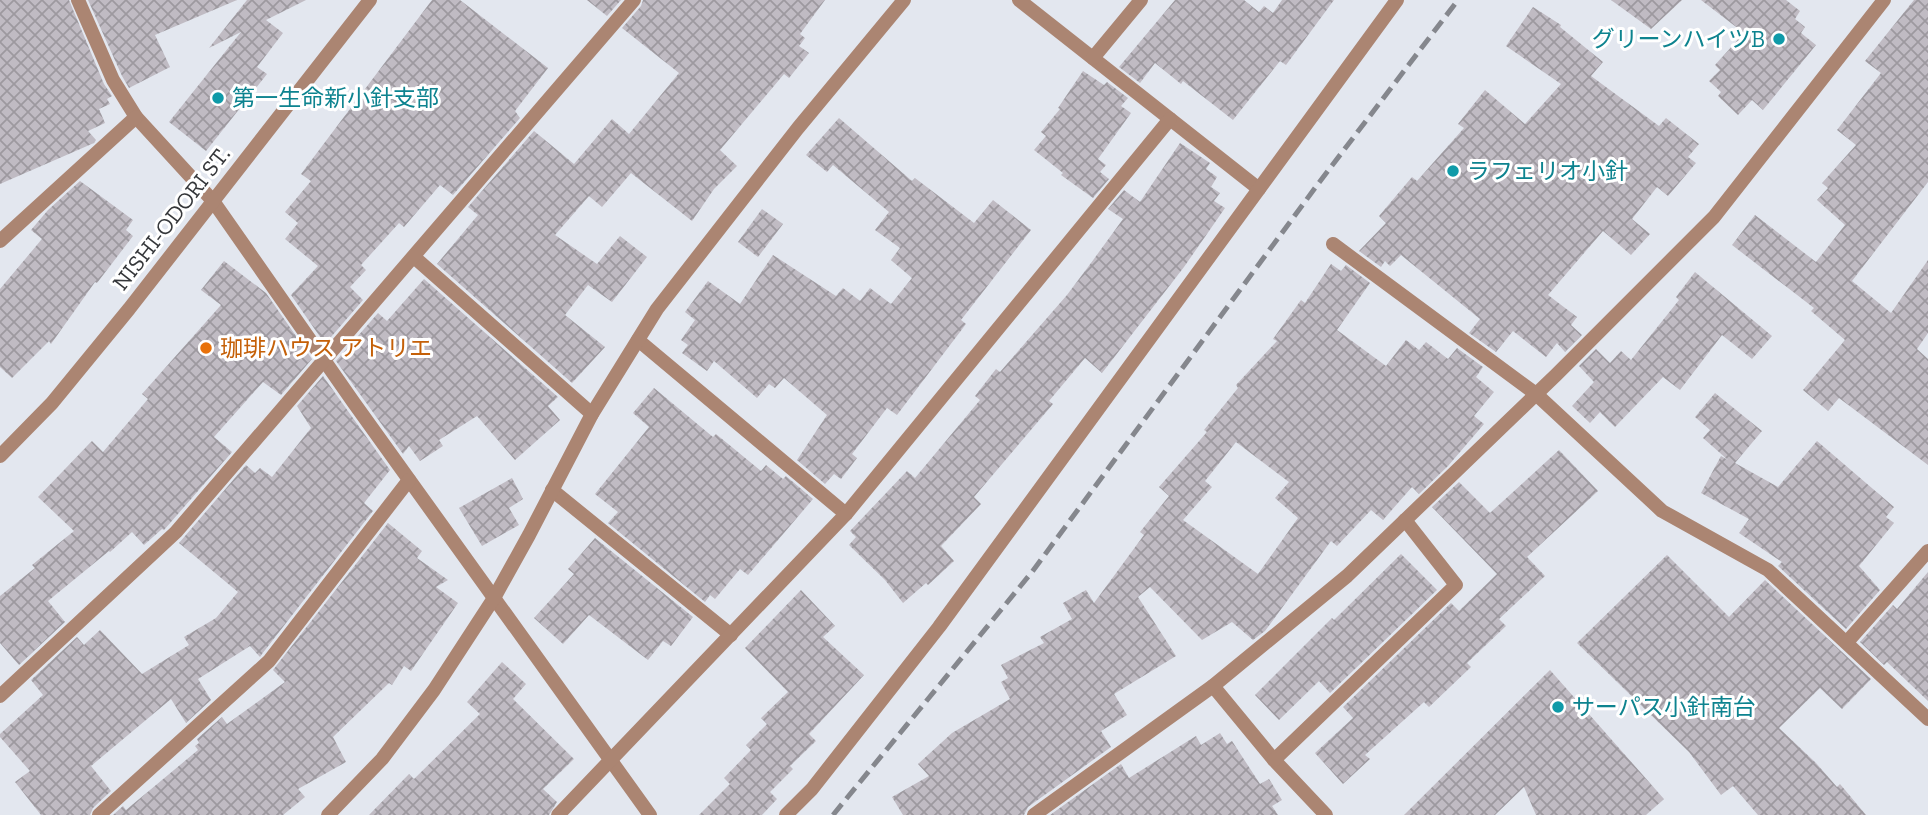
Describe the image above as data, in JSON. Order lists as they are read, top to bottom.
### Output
{
  "streets": {
    "street": ["NISHI-ODORI ST."]
  },
  "places": [
    "グリーンハイツB",
    "第一生命新小針支部",
    "ラフェリオ小針",
    "珈琲ハウス アトリエ",
    "サーパス小針南台"
  ]
}
